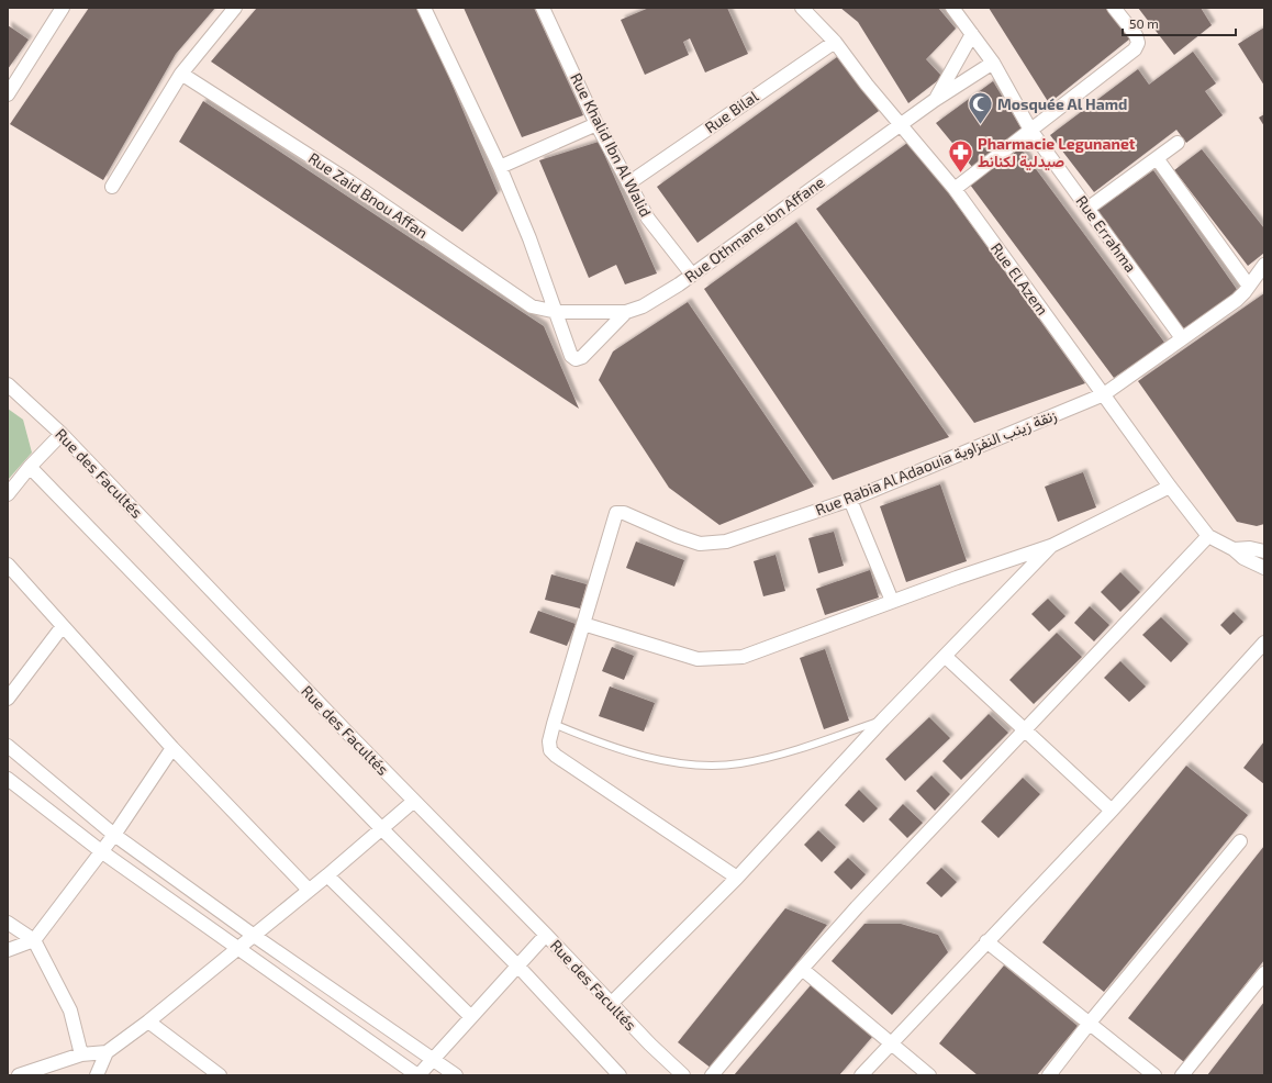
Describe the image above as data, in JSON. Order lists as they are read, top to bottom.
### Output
{
  "streets": {
    "street": [
      "Rue Bilal",
      "Rue Khalid Ibn Al Walid",
      "Rue Zaid Bnou Affan",
      "Rue Othmane Ibn Affane",
      "Rue Errahma",
      "Rue El Azem",
      "Rue Rabia Al Adaouia زنقة زينب النفزاوية",
      "Rue des Facultés"
    ]
  },
  "crossings": [
    ["Rue Bilal", "Rue Khalid Ibn Al Walid"],
    ["Rue Bilal", "Rue El Azem"],
    ["Rue Khalid Ibn Al Walid", "Rue Othmane Ibn Affane"],
    ["Rue Zaid Bnou Affan", "Rue Othmane Ibn Affane"],
    ["Rue Othmane Ibn Affane", "Rue Errahma"],
    ["Rue Othmane Ibn Affane", "Rue El Azem"],
    ["Rue Errahma", "Rue Rabia Al Adaouia زنقة زينب النفزاوية"],
    ["Rue El Azem", "Rue Rabia Al Adaouia زنقة زينب النفزاوية"]
  ],
  "places": {
    "mosque": ["Mosquée Al Hamd"],
    "pharmacy": ["Pharmacie Legunanet صيدلية لكنانط"]
  },
  "scale_bar": "50 m"
}
